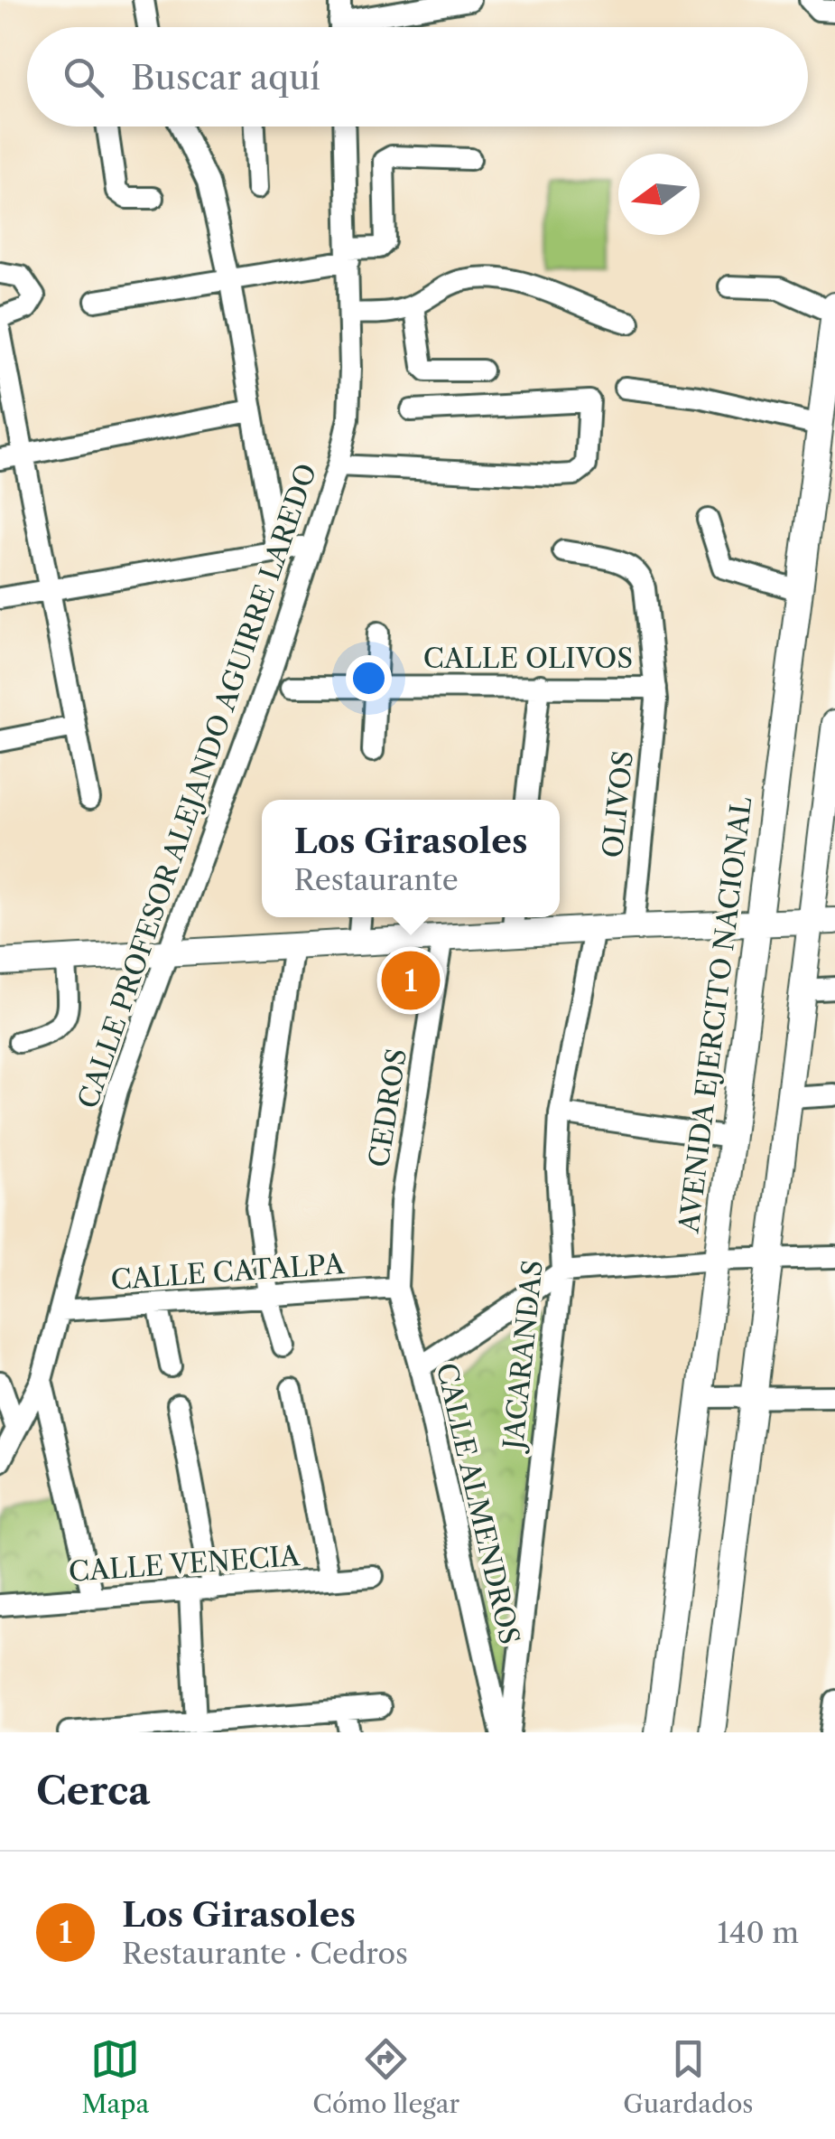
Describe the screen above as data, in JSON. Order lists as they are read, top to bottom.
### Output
{
  "streets": {
    "main road": ["AVENIDA EJERCITO NACIONAL"],
    "street": [
      "CALLE OLIVOS",
      "CALLE PROFESOR ALEJANDO AGUIRRE LAREDO",
      "OLIVOS",
      "CEDROS",
      "CALLE CATALPA",
      "JACARANDAS",
      "CALLE ALMENDROS",
      "CALLE VENECIA"
    ]
  },
  "crossings": [
    ["CALLE OLIVOS", "OLIVOS"],
    ["CALLE PROFESOR ALEJANDO AGUIRRE LAREDO", "CALLE CATALPA"],
    ["CEDROS", "CALLE CATALPA"],
    ["CEDROS", "CALLE ALMENDROS"],
    ["CALLE CATALPA", "CALLE ALMENDROS"]
  ],
  "north": "left",
  "page": {
    "search": "Buscar aquí",
    "popup": ["Los Girasoles", "Restaurante"],
    "pins": "1",
    "heading": "Cerca",
    "list": [
      {
        "mark": "1",
        "name": "Los Girasoles",
        "note": "Restaurante · Cedros",
        "value": "140 m"
      }
    ],
    "nav": ["Mapa", "Cómo llegar", "Guardados"]
  }
}
